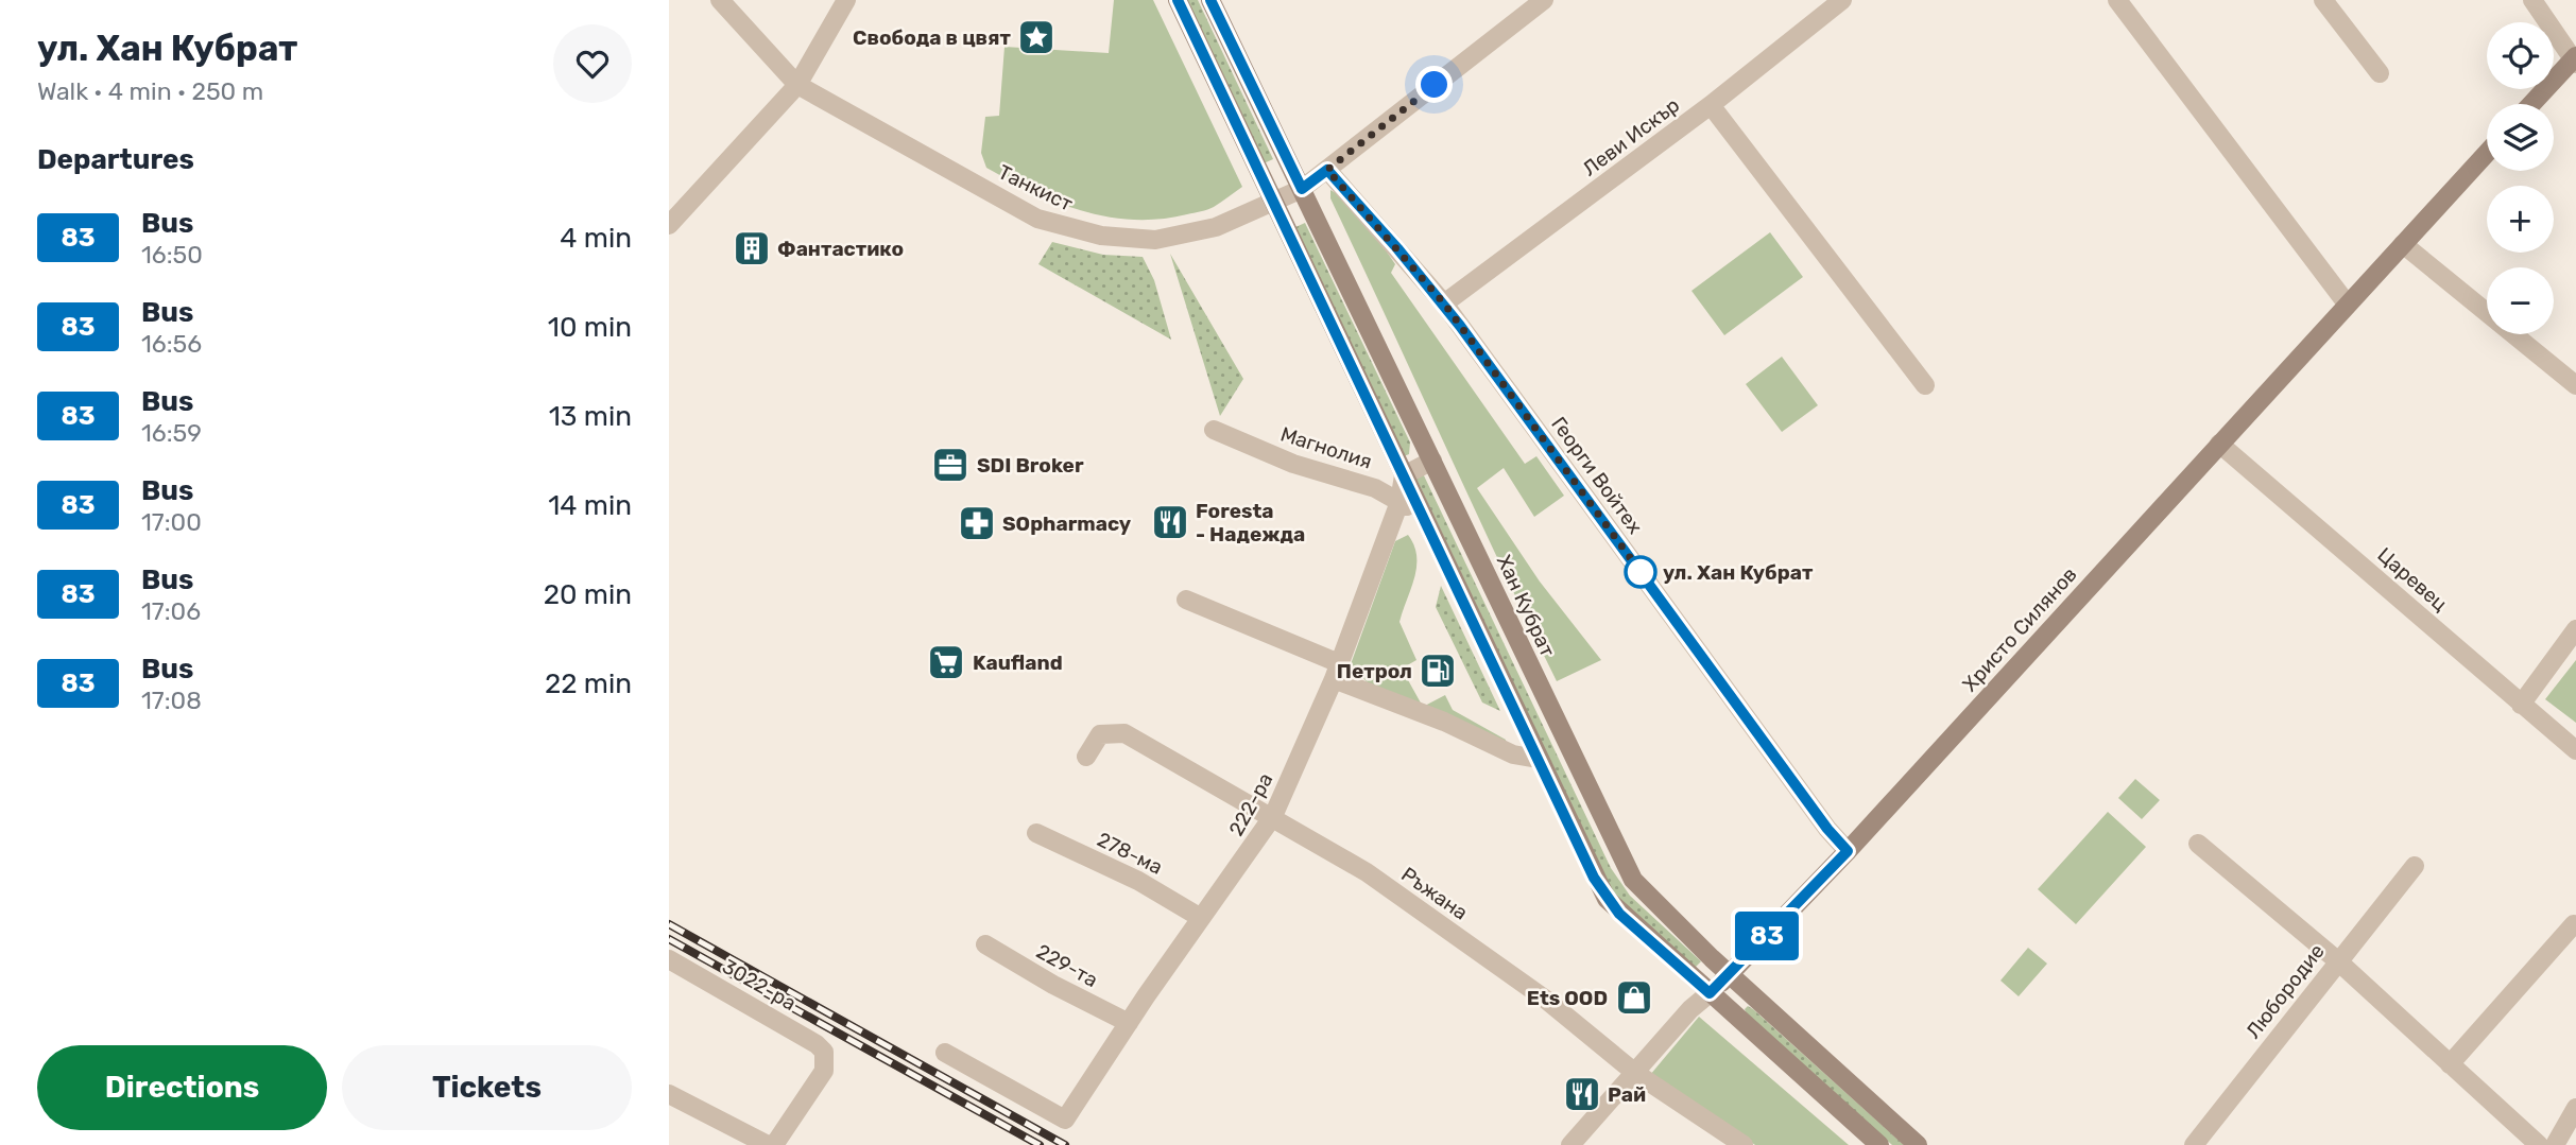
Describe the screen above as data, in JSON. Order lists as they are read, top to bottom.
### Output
{
  "streets": {
    "street": [
      "Леви Искър",
      "Танкист",
      "Магнолия",
      "Георги Войтех",
      "Царевец",
      "Хан Кубрат",
      "Христо Силянов",
      "222-ра",
      "278-ма",
      "Ръжана",
      "229-та",
      "3022-ра",
      "Любородие"
    ]
  },
  "crossings": [
    ["Леви Искър", "Георги Войтех"],
    ["Танкист", "Георги Войтех"],
    ["Танкист", "Хан Кубрат"],
    ["Магнолия", "222-ра"],
    ["Георги Войтех", "Христо Силянов"],
    ["Царевец", "Христо Силянов"],
    ["Хан Кубрат", "Христо Силянов"],
    ["Христо Силянов", "Ръжана"],
    ["222-ра", "278-ма"],
    ["222-ра", "Ръжана"],
    ["222-ра", "229-та"]
  ],
  "places": {
    "place": ["Свобода в цвят"],
    "building": ["Фантастико"],
    "office": ["SDI Broker"],
    "restaurant": ["Foresta - Надежда", "Рай"],
    "pharmacy": ["SOpharmacy"],
    "other": ["ул. Хан Кубрат"],
    "supermarket": ["Kaufland"],
    "fuel station": ["Петрол"],
    "shop": ["Ets OOD"]
  },
  "lines": ["bus line 83"],
  "page": {
    "heading": [
      ["ул. Хан Кубрат", "Walk · 4 min · 250 m"],
      "Departures"
    ],
    "on_map": "83",
    "map_buttons": ["+", "−"],
    "list": [
      {
        "mark": "83",
        "name": "Bus",
        "note": "16:50",
        "value": "4 min"
      },
      {
        "mark": "83",
        "name": "Bus",
        "note": "16:56",
        "value": "10 min"
      },
      {
        "mark": "83",
        "name": "Bus",
        "note": "16:59",
        "value": "13 min"
      },
      {
        "mark": "83",
        "name": "Bus",
        "note": "17:00",
        "value": "14 min"
      },
      {
        "mark": "83",
        "name": "Bus",
        "note": "17:06",
        "value": "20 min"
      },
      {
        "mark": "83",
        "name": "Bus",
        "note": "17:08",
        "value": "22 min"
      }
    ],
    "buttons": ["Directions", "Tickets"]
  }
}
